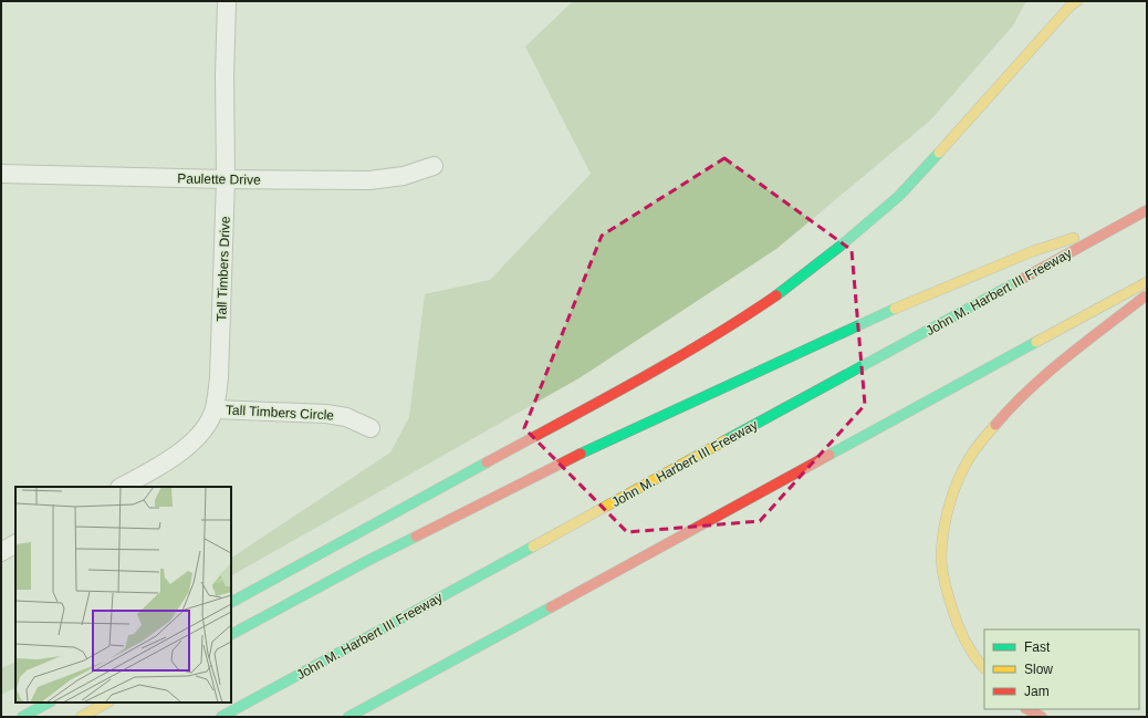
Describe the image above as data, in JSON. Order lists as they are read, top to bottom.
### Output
{
  "streets": {
    "highway": ["John M. Harbert III Freeway"],
    "street": ["Paulette Drive", "Tall Timbers Drive", "Tall Timbers Circle"]
  },
  "crossings": [
    ["Paulette Drive", "Tall Timbers Drive"],
    ["Tall Timbers Drive", "Tall Timbers Circle"]
  ],
  "legend": ["Fast", "Slow", "Jam"]
}
